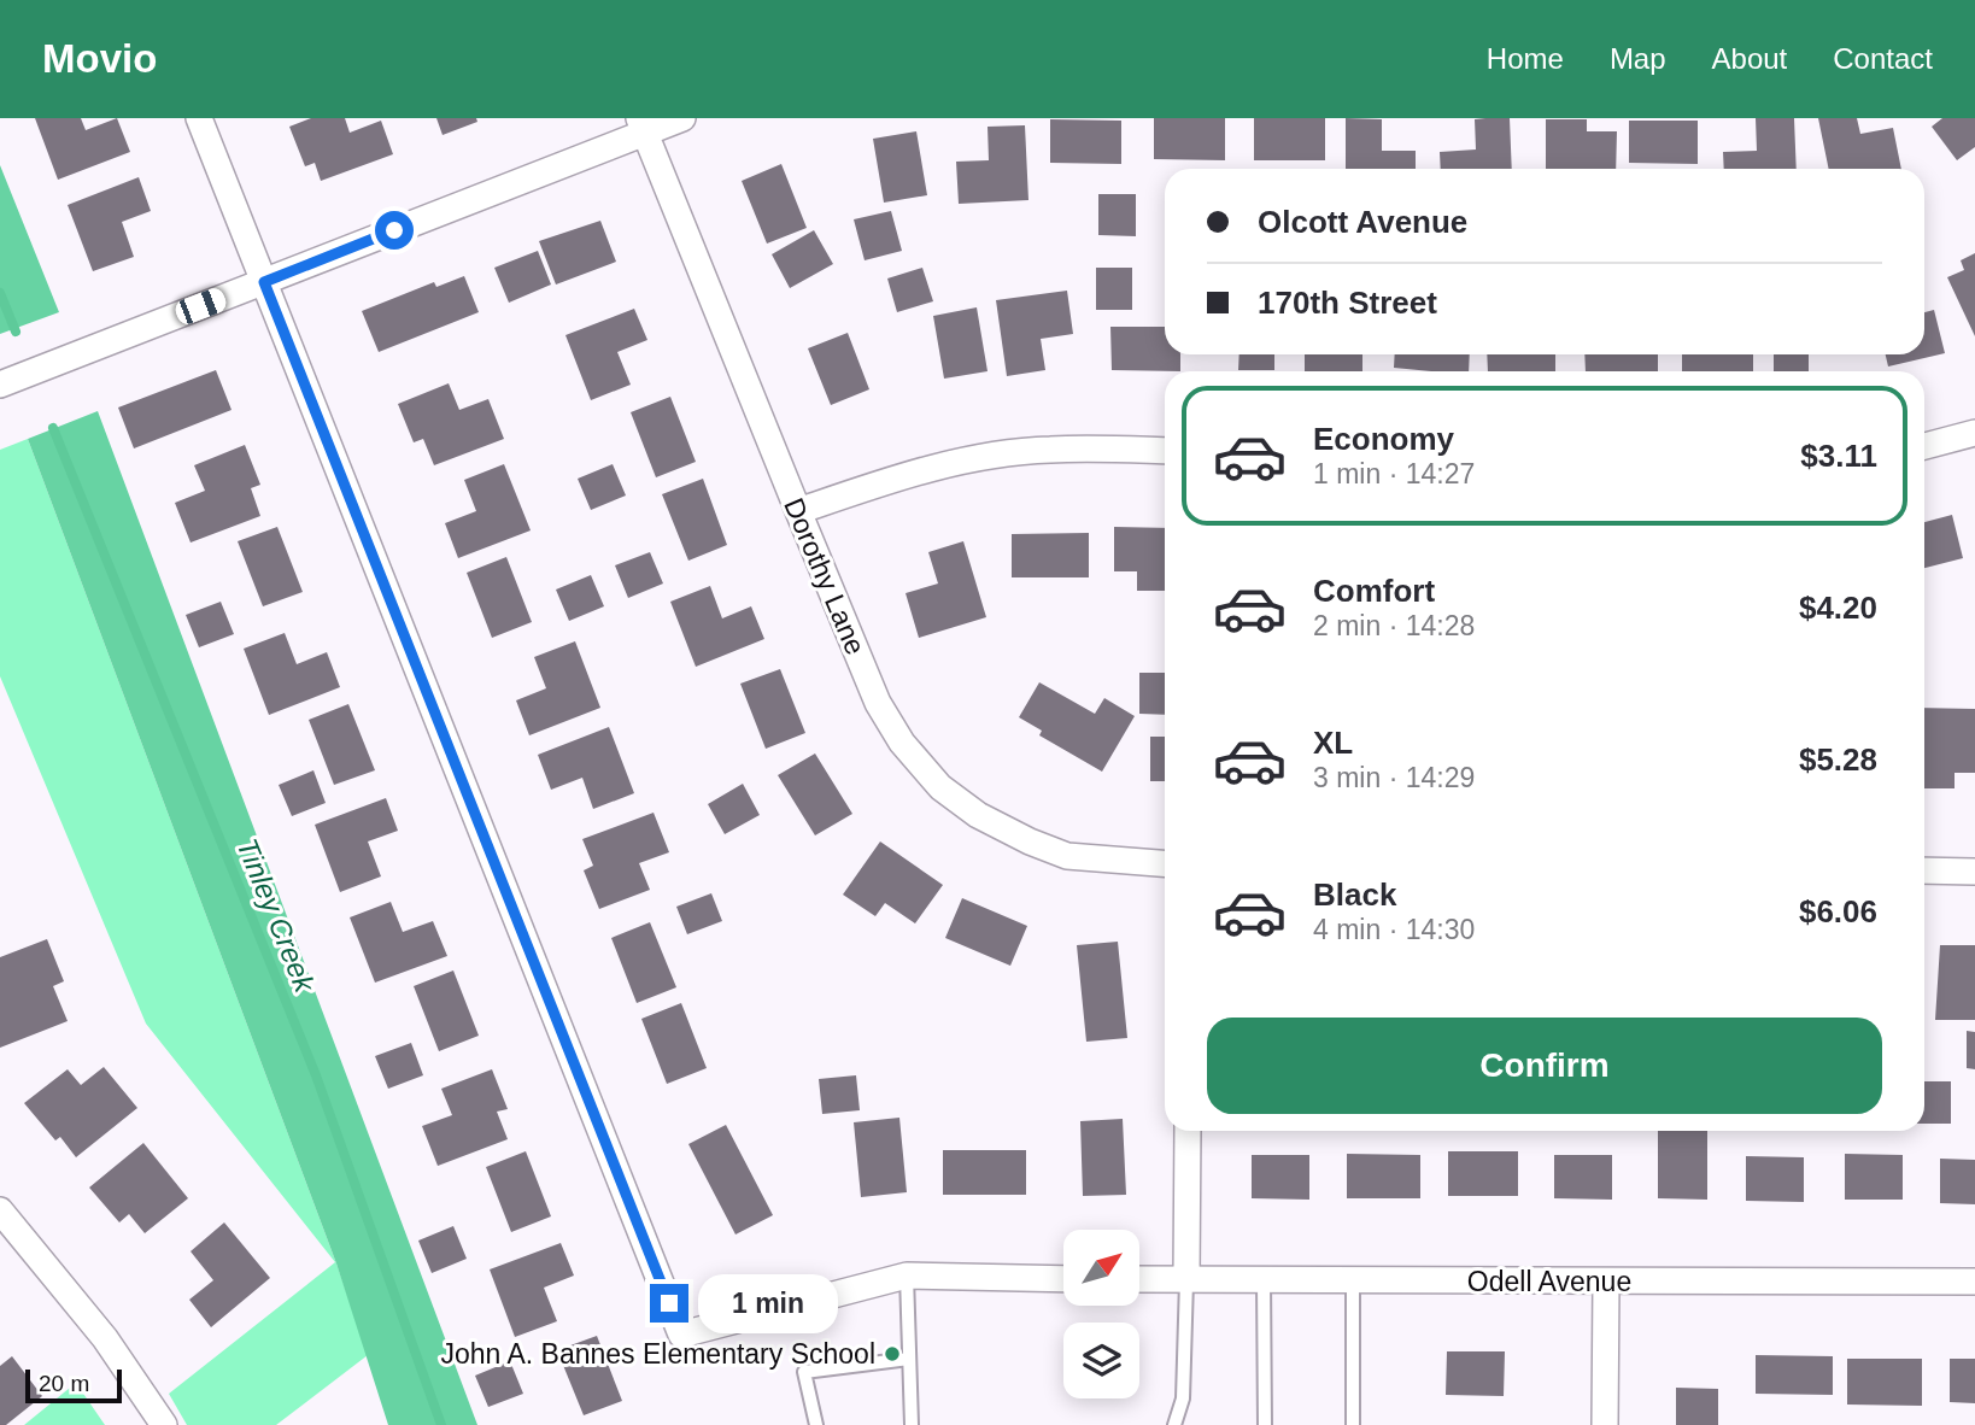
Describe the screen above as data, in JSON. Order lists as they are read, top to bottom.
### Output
{
  "streets": {
    "street": ["Dorothy Lane", "Odell Avenue"]
  },
  "water": ["Tinley Creek"],
  "places": ["John A. Bannes Elementary School"],
  "scale_bar": "20 m",
  "north": "top right",
  "page": {
    "header": "Movio",
    "nav": [
      "Home",
      "Map",
      "About",
      "Contact"
    ],
    "banner": ["Olcott Avenue", "170th Street"],
    "list": [
      {
        "name": "Economy",
        "note": "1 min · 14:27",
        "value": "$3.11"
      },
      {
        "name": "Comfort",
        "note": "2 min · 14:28",
        "value": "$4.20"
      },
      {
        "name": "XL",
        "note": "3 min · 14:29",
        "value": "$5.28"
      },
      {
        "name": "Black",
        "note": "4 min · 14:30",
        "value": "$6.06"
      }
    ],
    "buttons": "Confirm",
    "bubble": "1 min",
    "scale": "20 m"
  }
}
